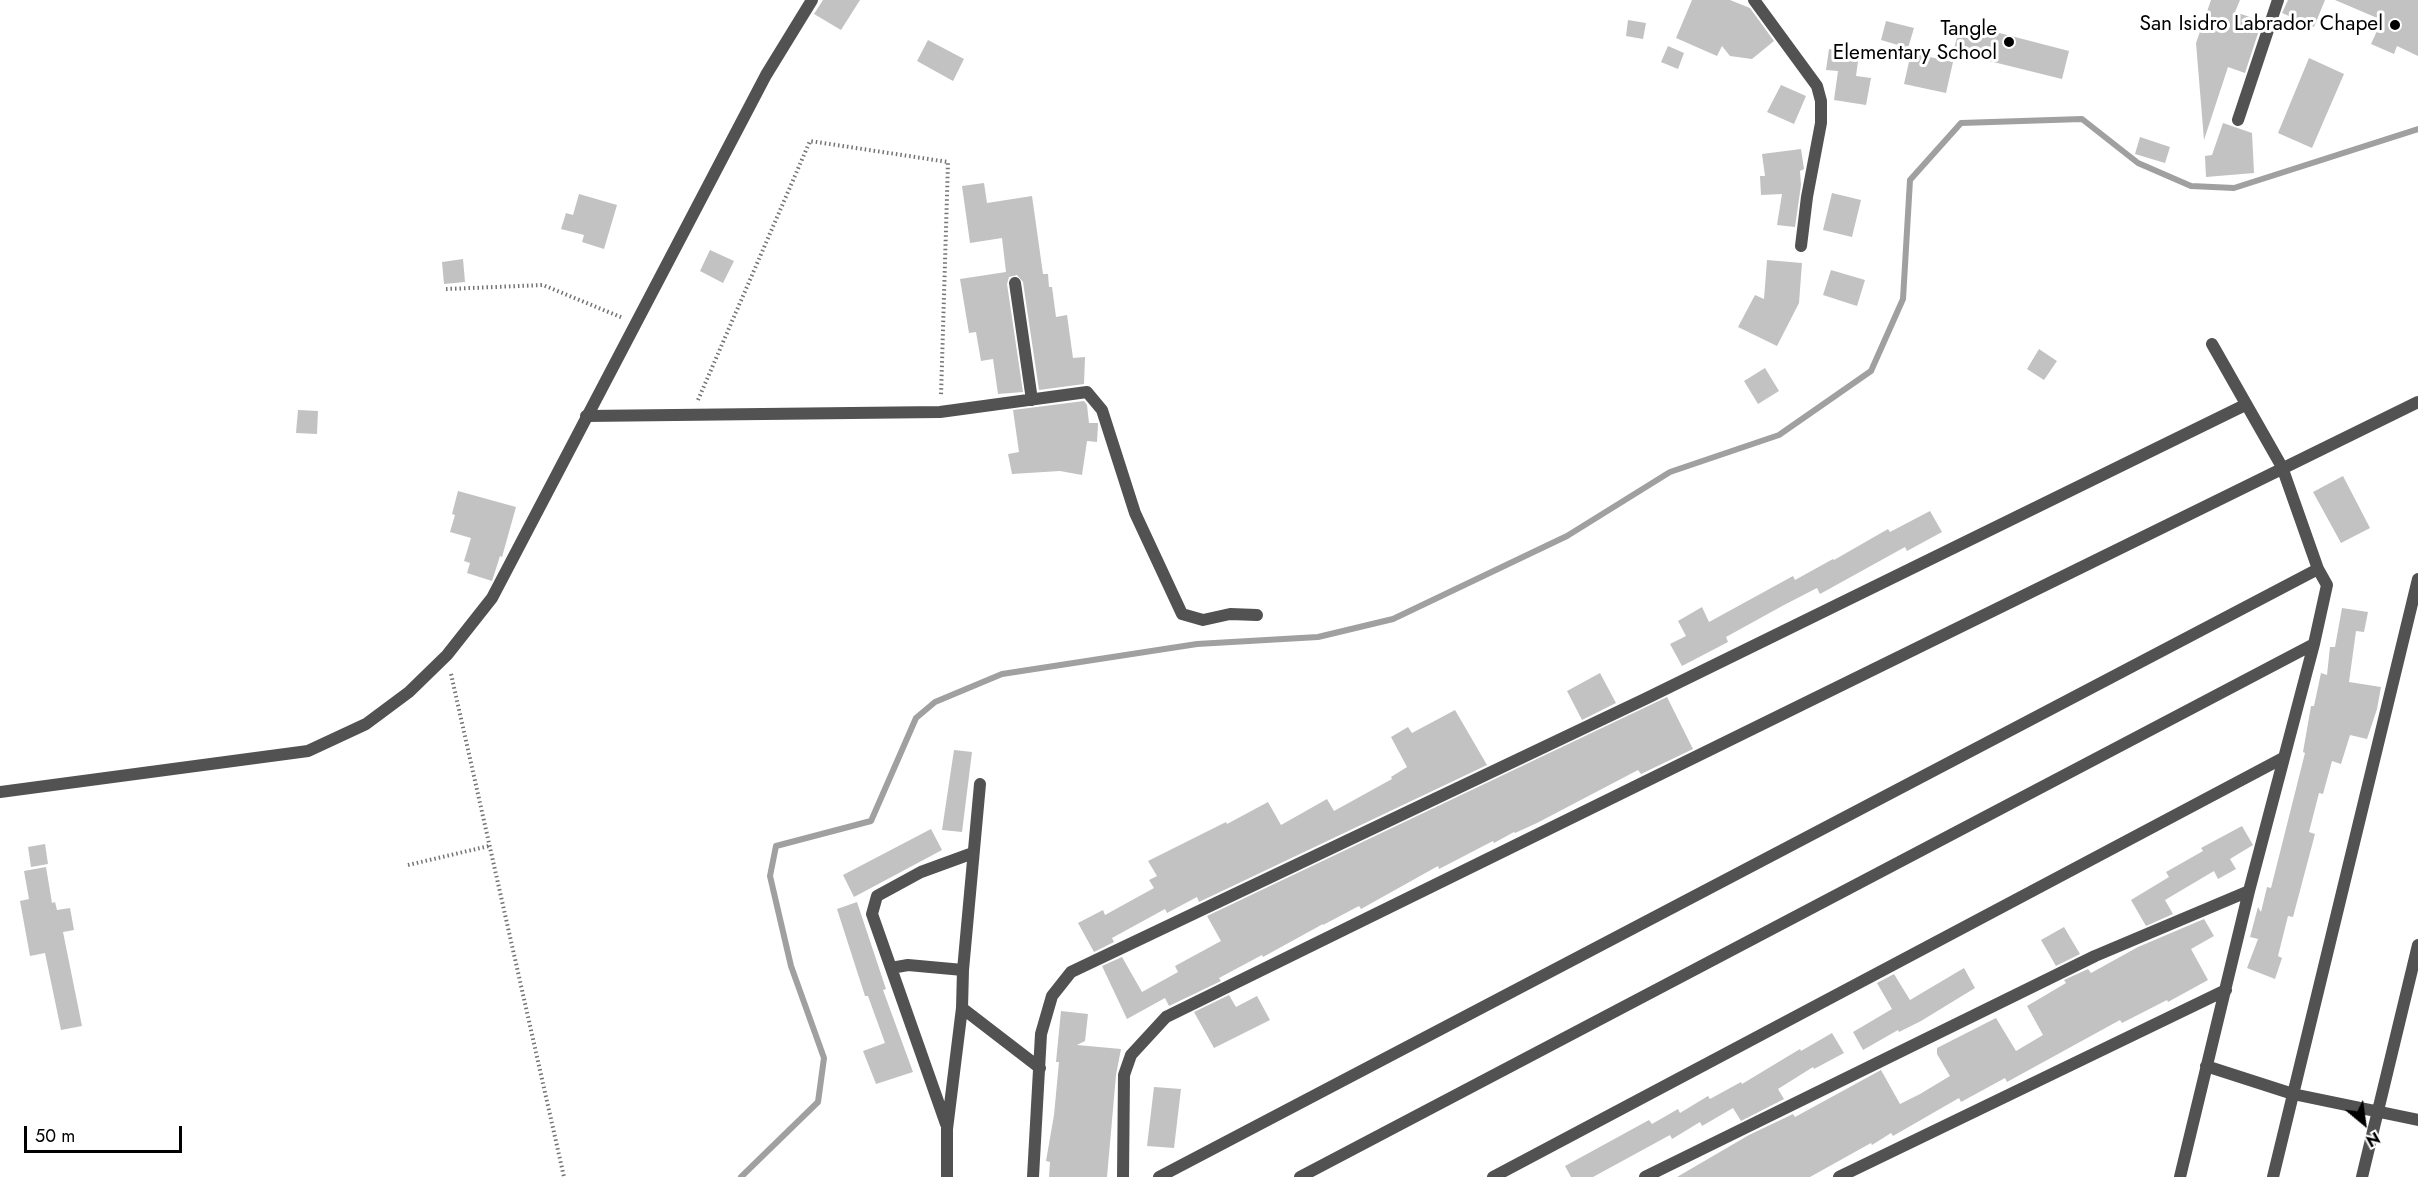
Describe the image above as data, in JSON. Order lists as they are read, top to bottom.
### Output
{
  "places": ["San Isidro Labrador Chapel", "Tangle Elementary School"],
  "scale_bar": "50 m",
  "north": "bottom right"
}
